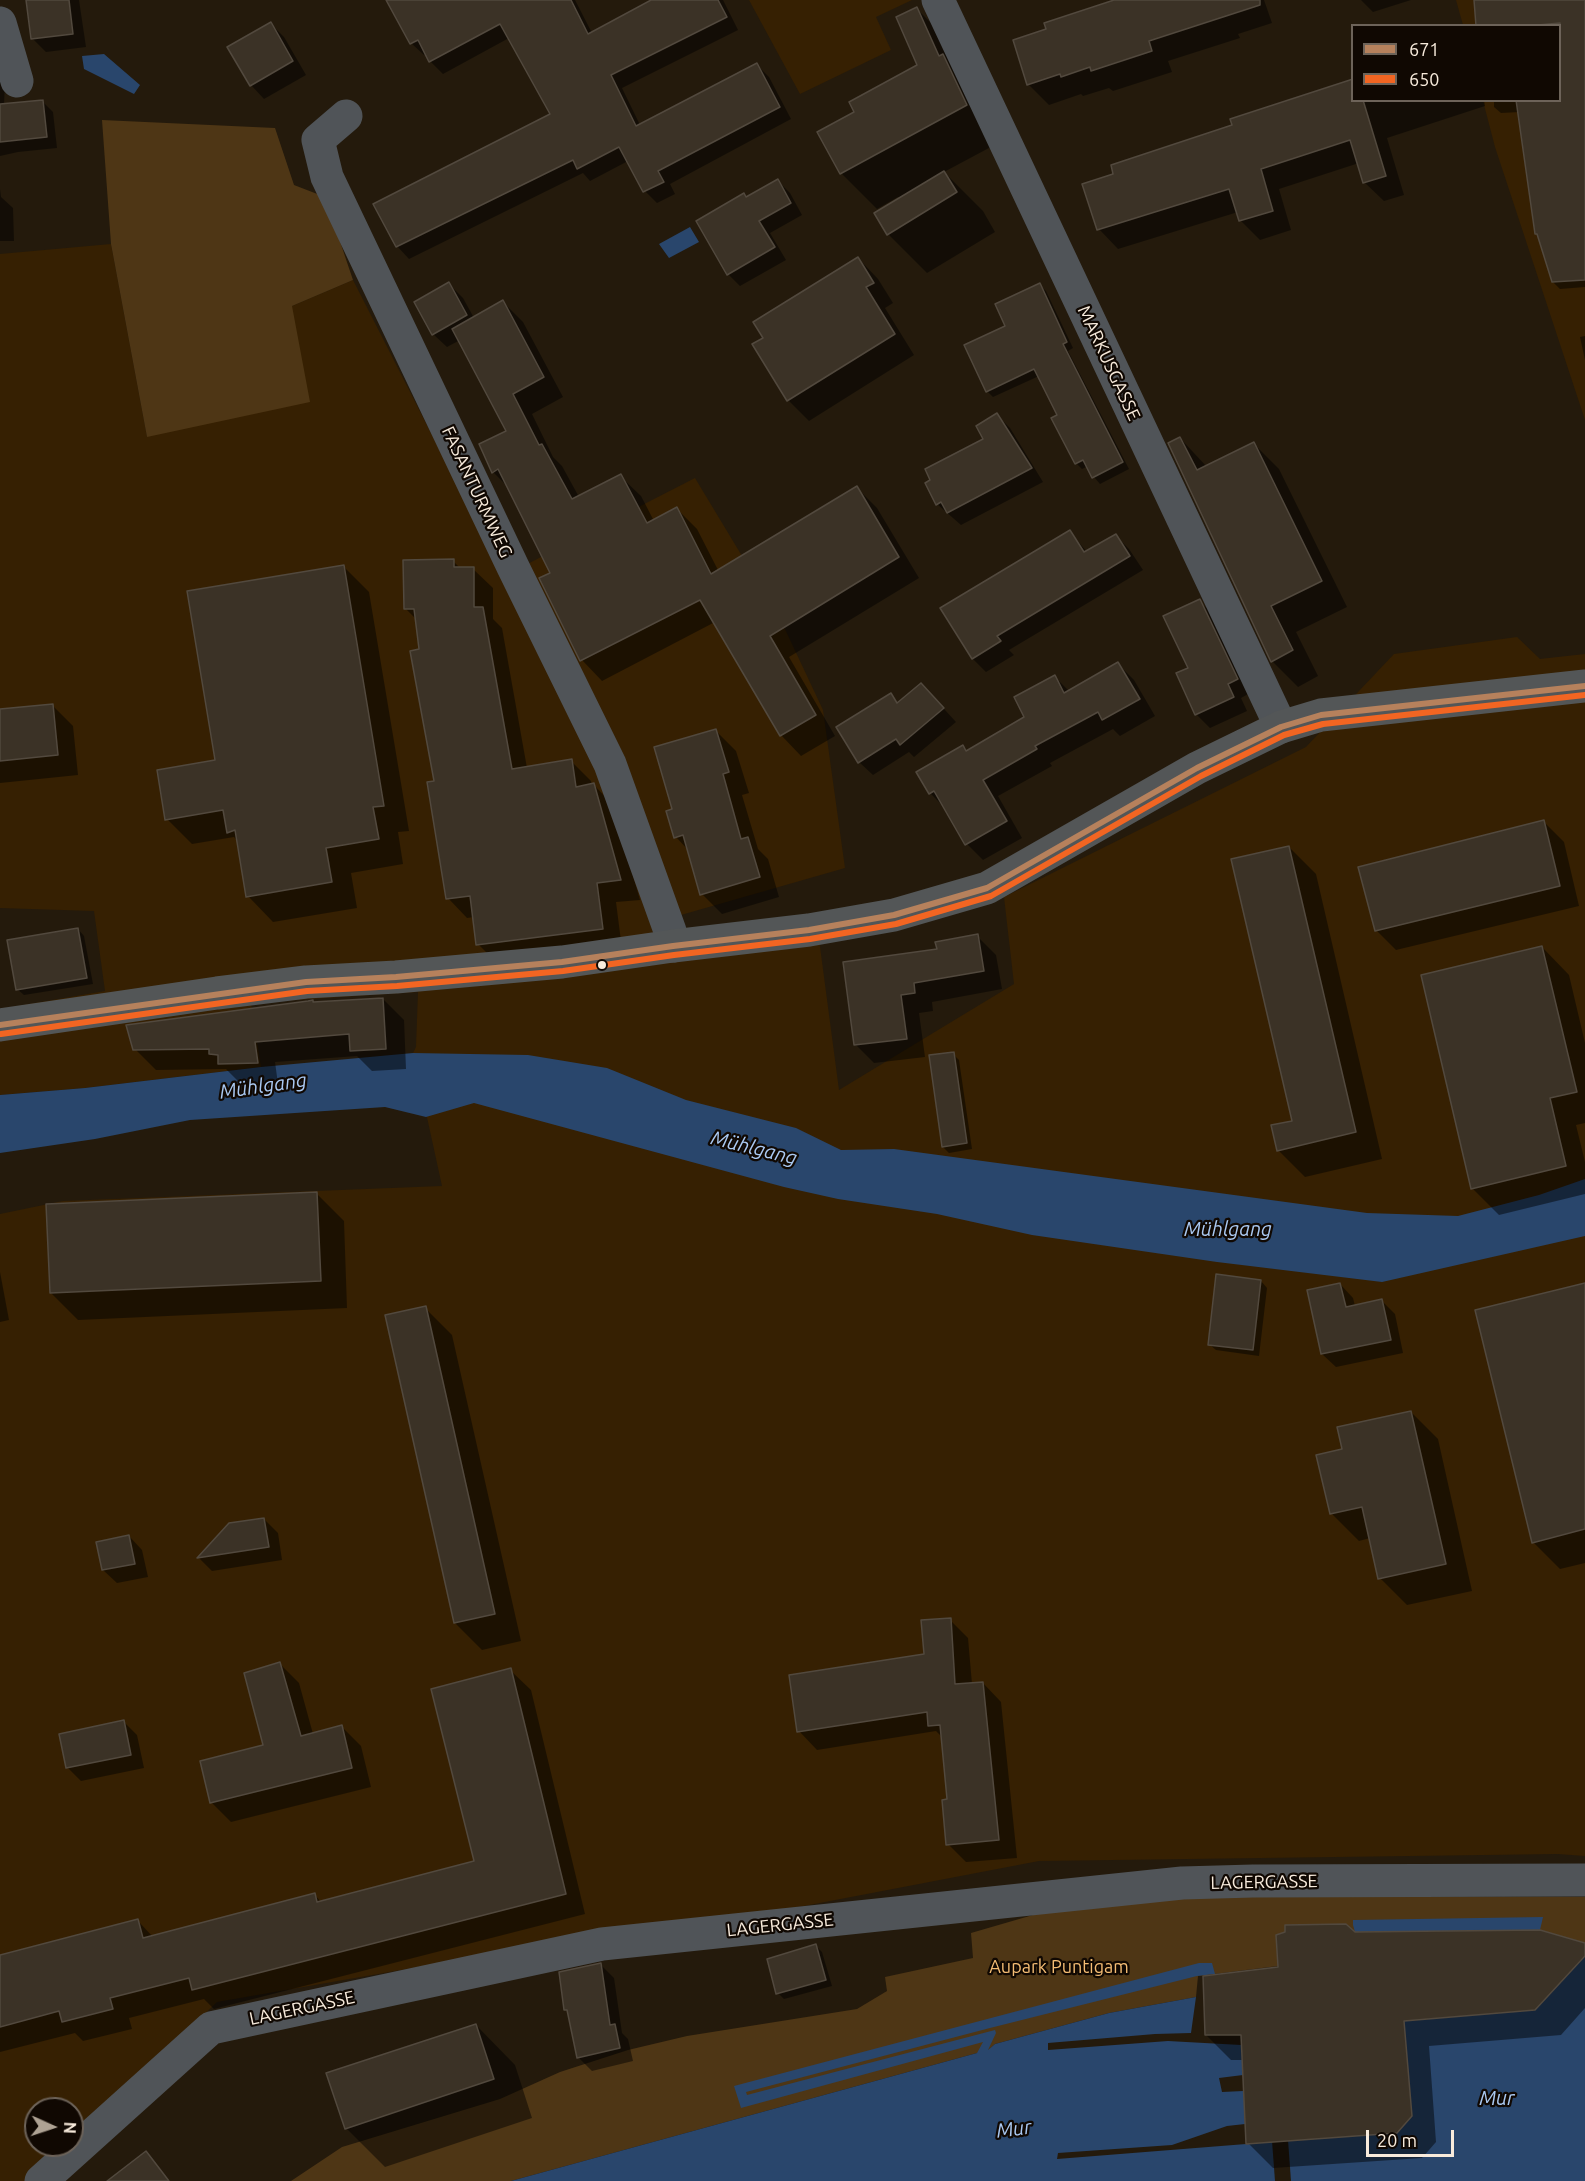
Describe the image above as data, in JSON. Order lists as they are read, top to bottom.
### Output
{
  "streets": {
    "street": ["MARKUSGASSE", "FASANTURMWEG", "LAGERGASSE"]
  },
  "water": ["Mühlgang", "Mur"],
  "parks": ["Aupark Puntigam"],
  "lines": ["transit line 671", "transit line 650"],
  "legend": ["671", "650"],
  "scale_bar": "20 m",
  "north": "right"
}
